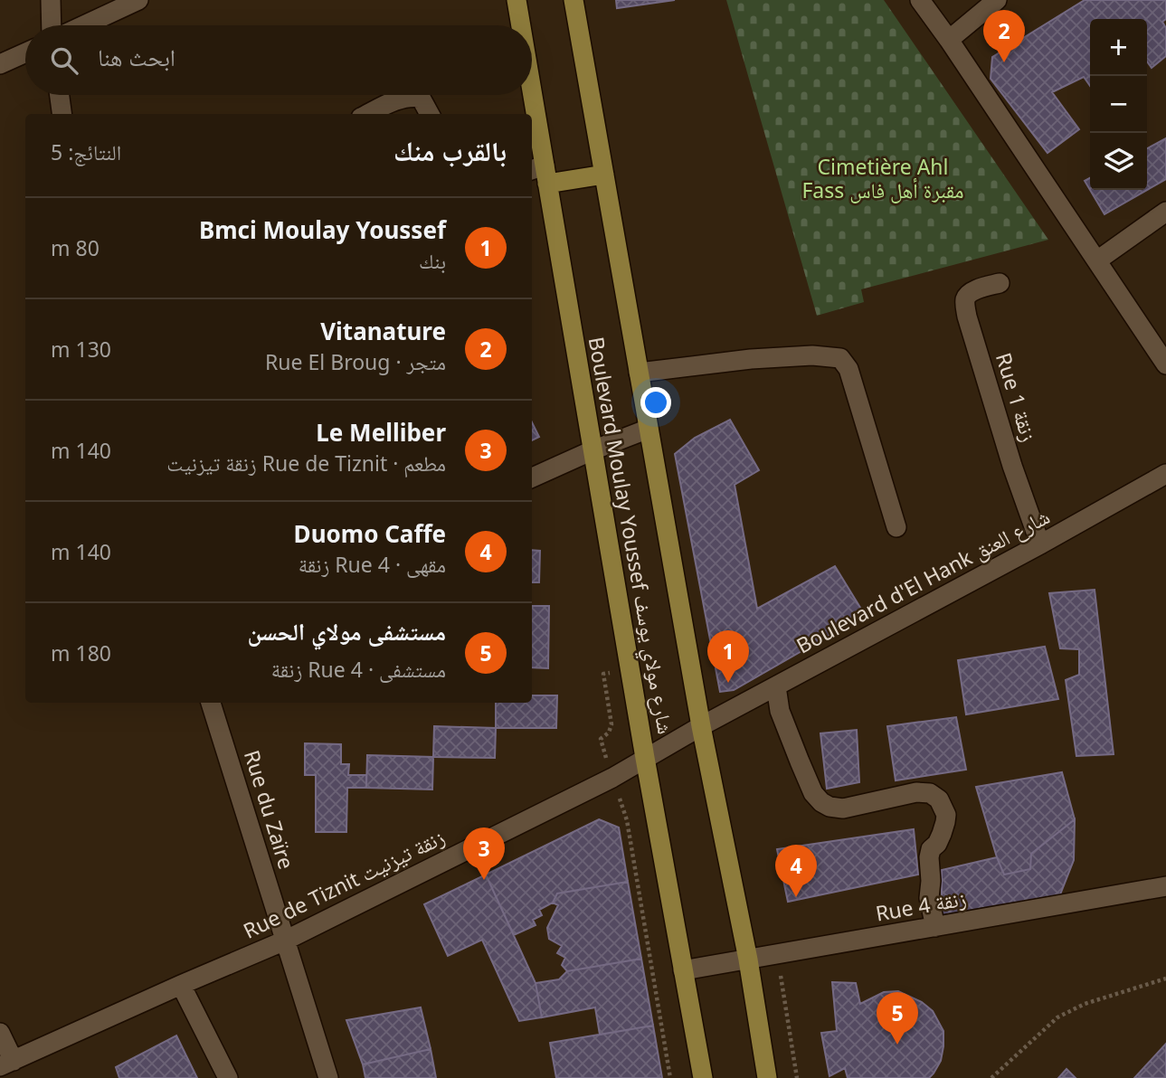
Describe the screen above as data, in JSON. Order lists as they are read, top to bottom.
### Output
{
  "streets": {
    "main road": ["Boulevard Moulay Youssef شارع مولاي يوسف"],
    "street": [
      "Rue 1 زنقة",
      "Boulevard d'El Hank شارع العنق",
      "Rue du Zaïre",
      "Rue de Tiznit زنقة تيزنيت",
      "Rue 4 زنقة"
    ]
  },
  "crossings": [
    ["Rue 1 زنقة", "Boulevard d'El Hank شارع العنق"],
    ["Boulevard Moulay Youssef شارع مولاي يوسف", "Boulevard d'El Hank شارع العنق"],
    ["Boulevard Moulay Youssef شارع مولاي يوسف", "Rue de Tiznit زنقة تيزنيت"],
    ["Boulevard Moulay Youssef شارع مولاي يوسف", "Rue 4 زنقة"],
    ["Boulevard d'El Hank شارع العنق", "Rue de Tiznit زنقة تيزنيت"],
    ["Rue du Zaïre", "Rue de Tiznit زنقة تيزنيت"]
  ],
  "parks": ["Cimetière Ahl Fass مقبرة أهل فاس"],
  "page": {
    "pins": [
      "2",
      "1",
      "3",
      "4",
      "5"
    ],
    "map_buttons": ["+", "−"],
    "search": "ابحث هنا",
    "heading": ["بالقرب منك", "النتائج: 5"],
    "list": [
      {
        "mark": "1",
        "name": "Bmci Moulay Youssef",
        "note": "بنك",
        "value": "80 m"
      },
      {
        "mark": "2",
        "name": "Vitanature",
        "note": "متجر · Rue El Broug",
        "value": "130 m"
      },
      {
        "mark": "3",
        "name": "Le Melliber",
        "note": "مطعم · Rue de Tiznit زنقة تيزنيت",
        "value": "140 m"
      },
      {
        "mark": "4",
        "name": "Duomo Caffe",
        "note": "مقهى · Rue 4 زنقة",
        "value": "140 m"
      },
      {
        "mark": "5",
        "name": "مستشفى مولاي الحسن",
        "note": "مستشفى · Rue 4 زنقة",
        "value": "180 m"
      }
    ]
  }
}
